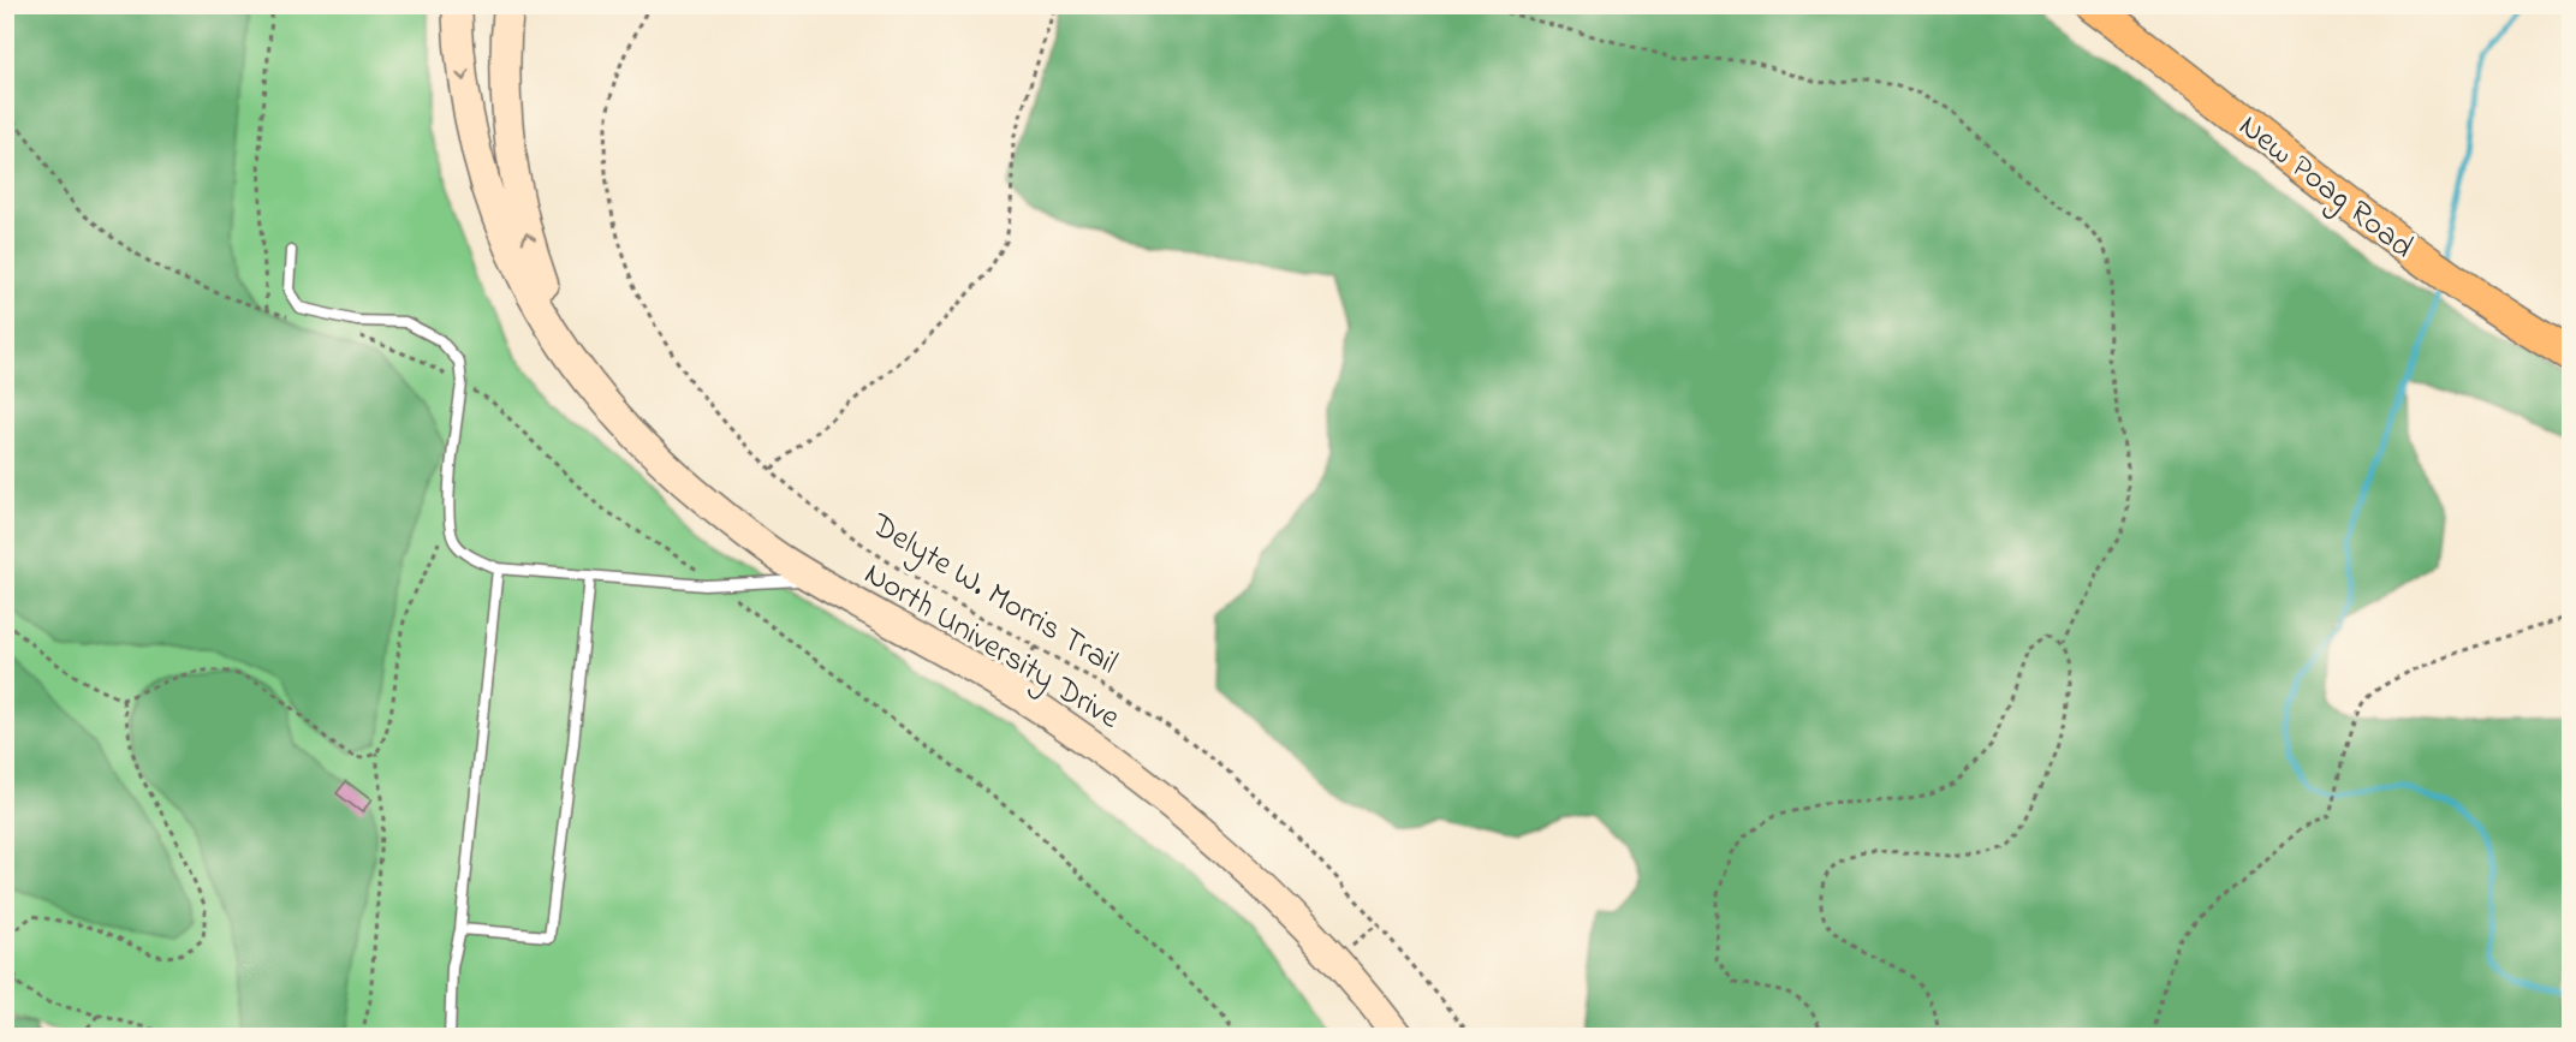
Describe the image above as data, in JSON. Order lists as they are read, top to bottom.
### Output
{
  "streets": {
    "main road": ["New Poag Road", "North University Drive"],
    "path": ["Delyte W. Morris Trail"]
  }
}
